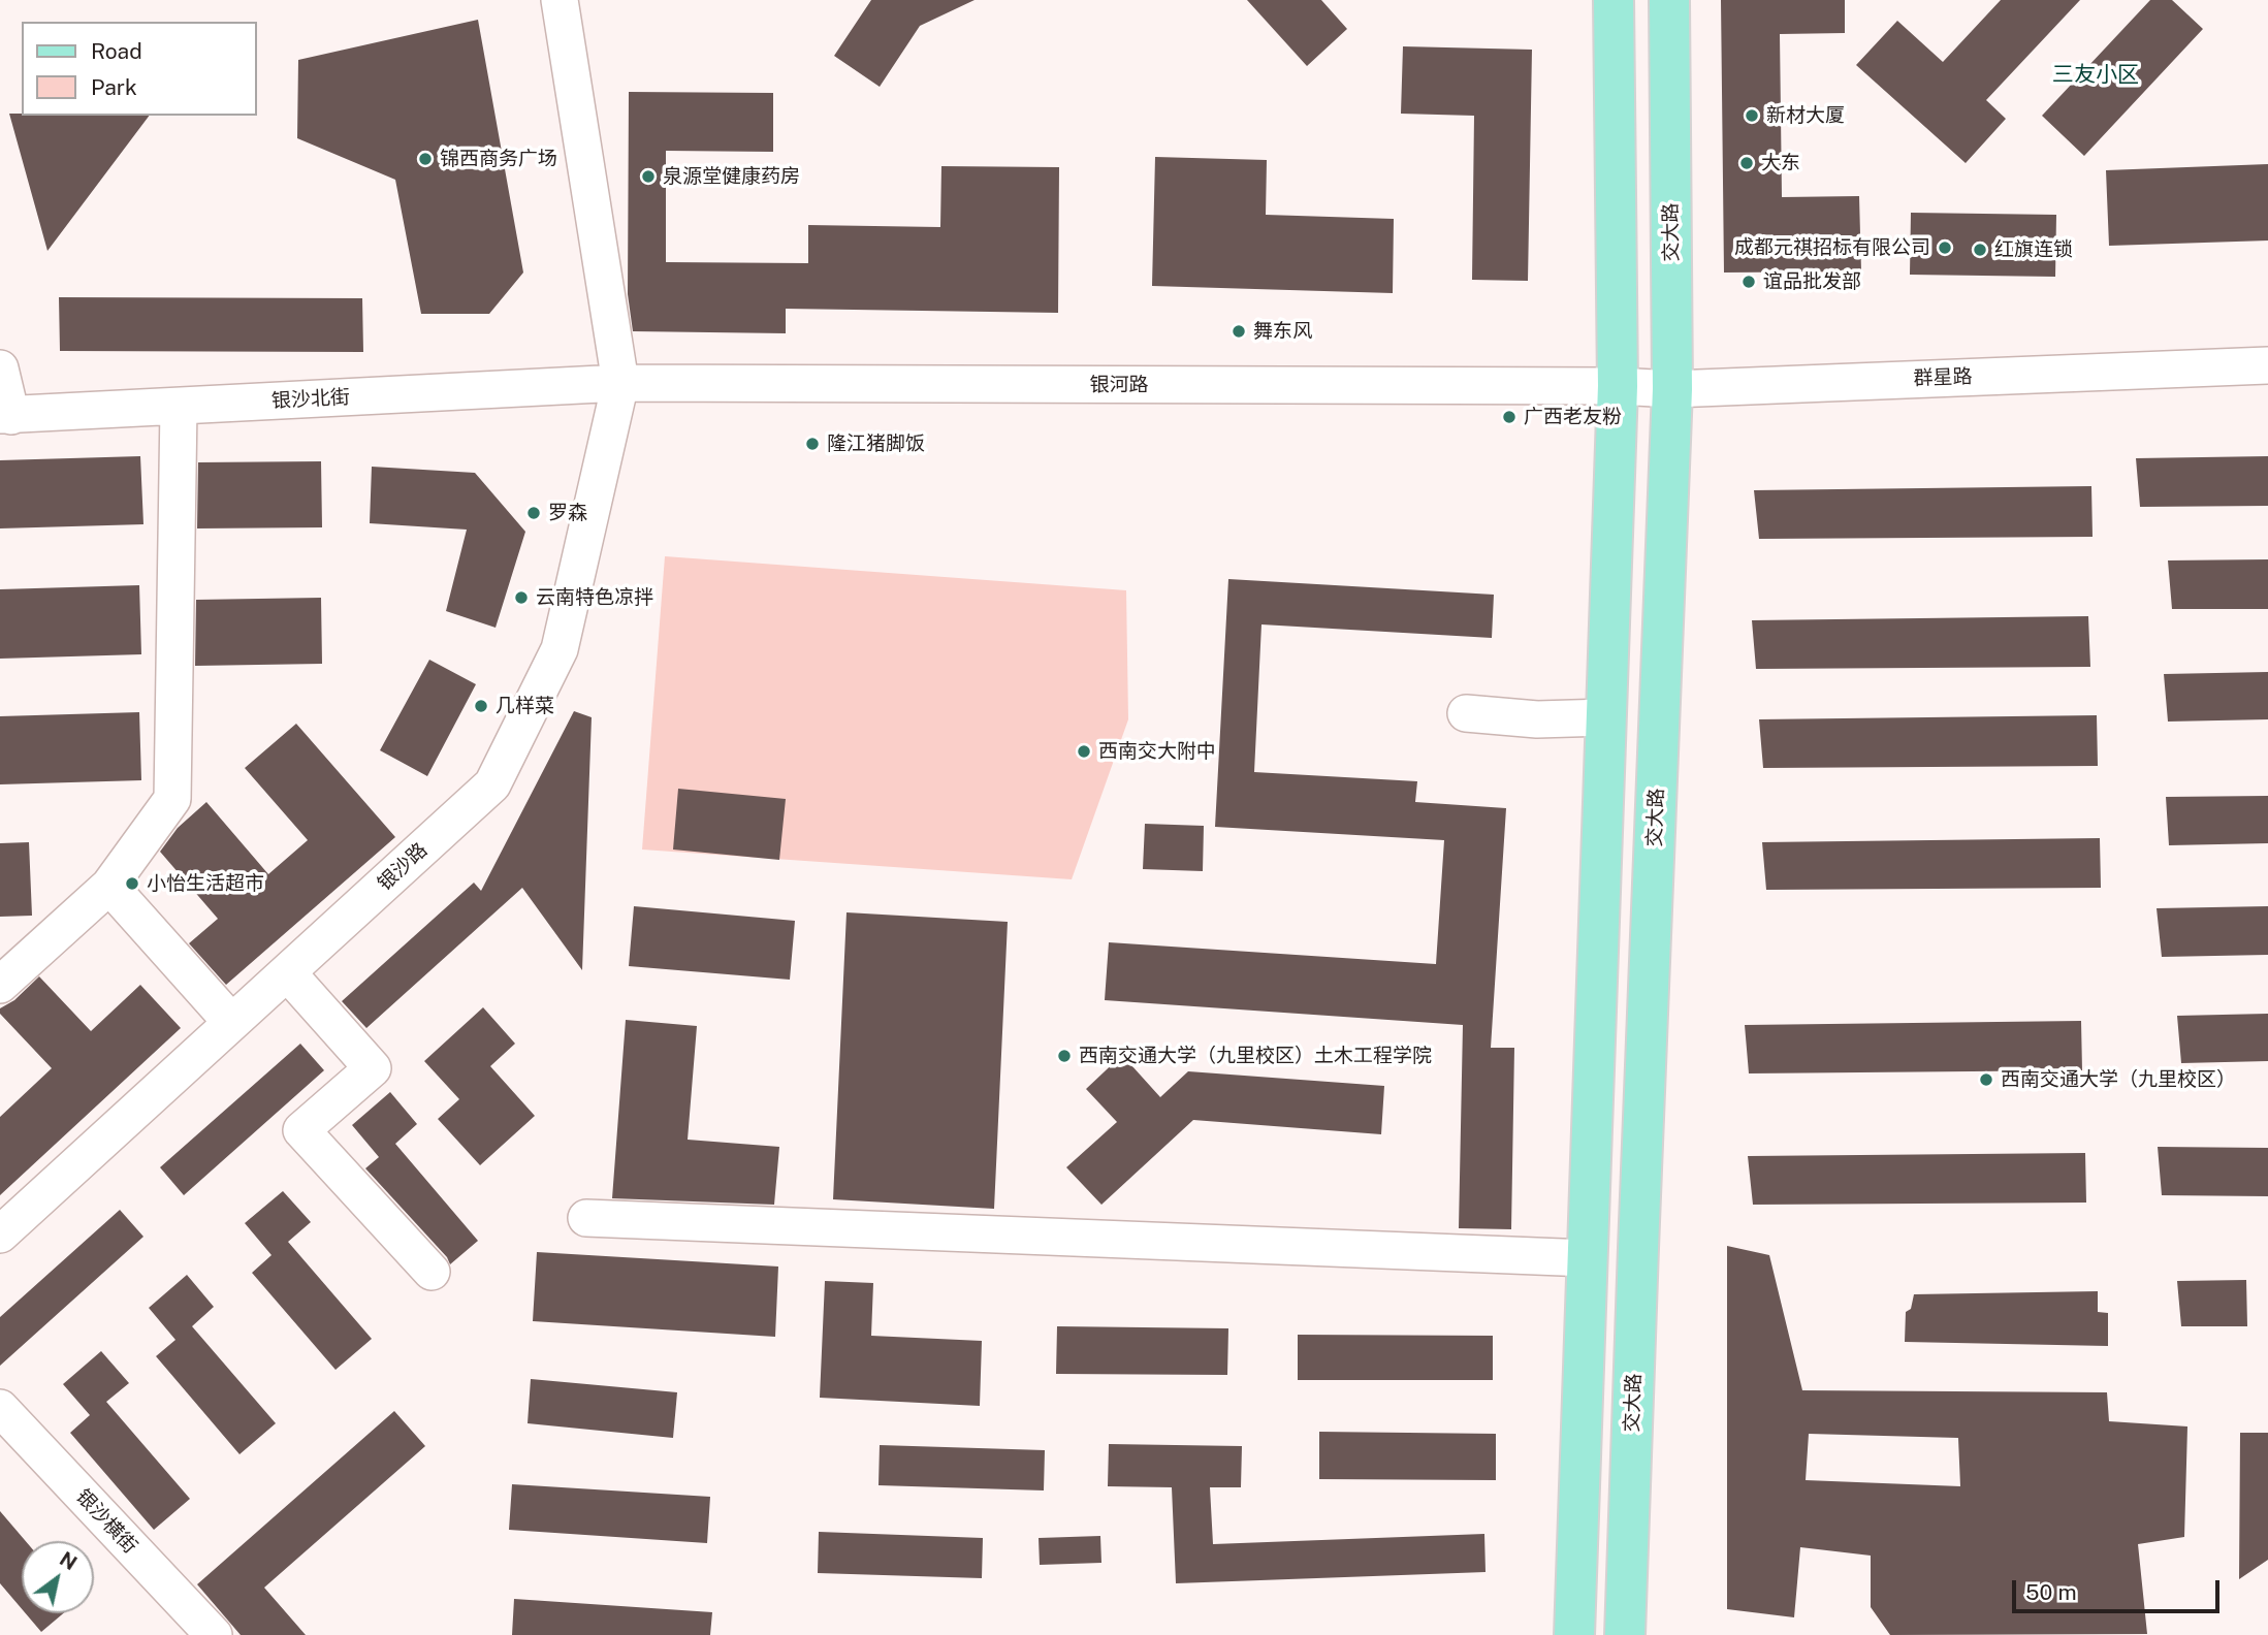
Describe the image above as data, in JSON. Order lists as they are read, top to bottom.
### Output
{
  "streets": {
    "main road": ["交大路"],
    "street": [
      "群星路",
      "银河路",
      "银沙北街",
      "银沙路",
      "银沙横街"
    ]
  },
  "crossings": [
    ["交大路", "群星路"],
    ["群星路", "银河路"],
    ["银河路", "银沙北街"],
    ["银河路", "银沙路"],
    ["银沙北街", "银沙路"]
  ],
  "districts": ["三友小区"],
  "places": [
    "新材大厦",
    "锦西商务广场",
    "大东",
    "泉源堂健康药房",
    "成都元祺招标有限公司",
    "红旗连锁",
    "谊品批发部",
    "舞东风",
    "广西老友粉",
    "隆江猪脚饭",
    "罗森",
    "云南特色凉拌",
    "几样菜",
    "西南交大附中",
    "小怡生活超市",
    "西南交通大学（九里校区）土木工程学院",
    "西南交通大学（九里校区）"
  ],
  "legend": ["Road", "Park"],
  "scale_bar": "50 m",
  "north": "top right"
}
